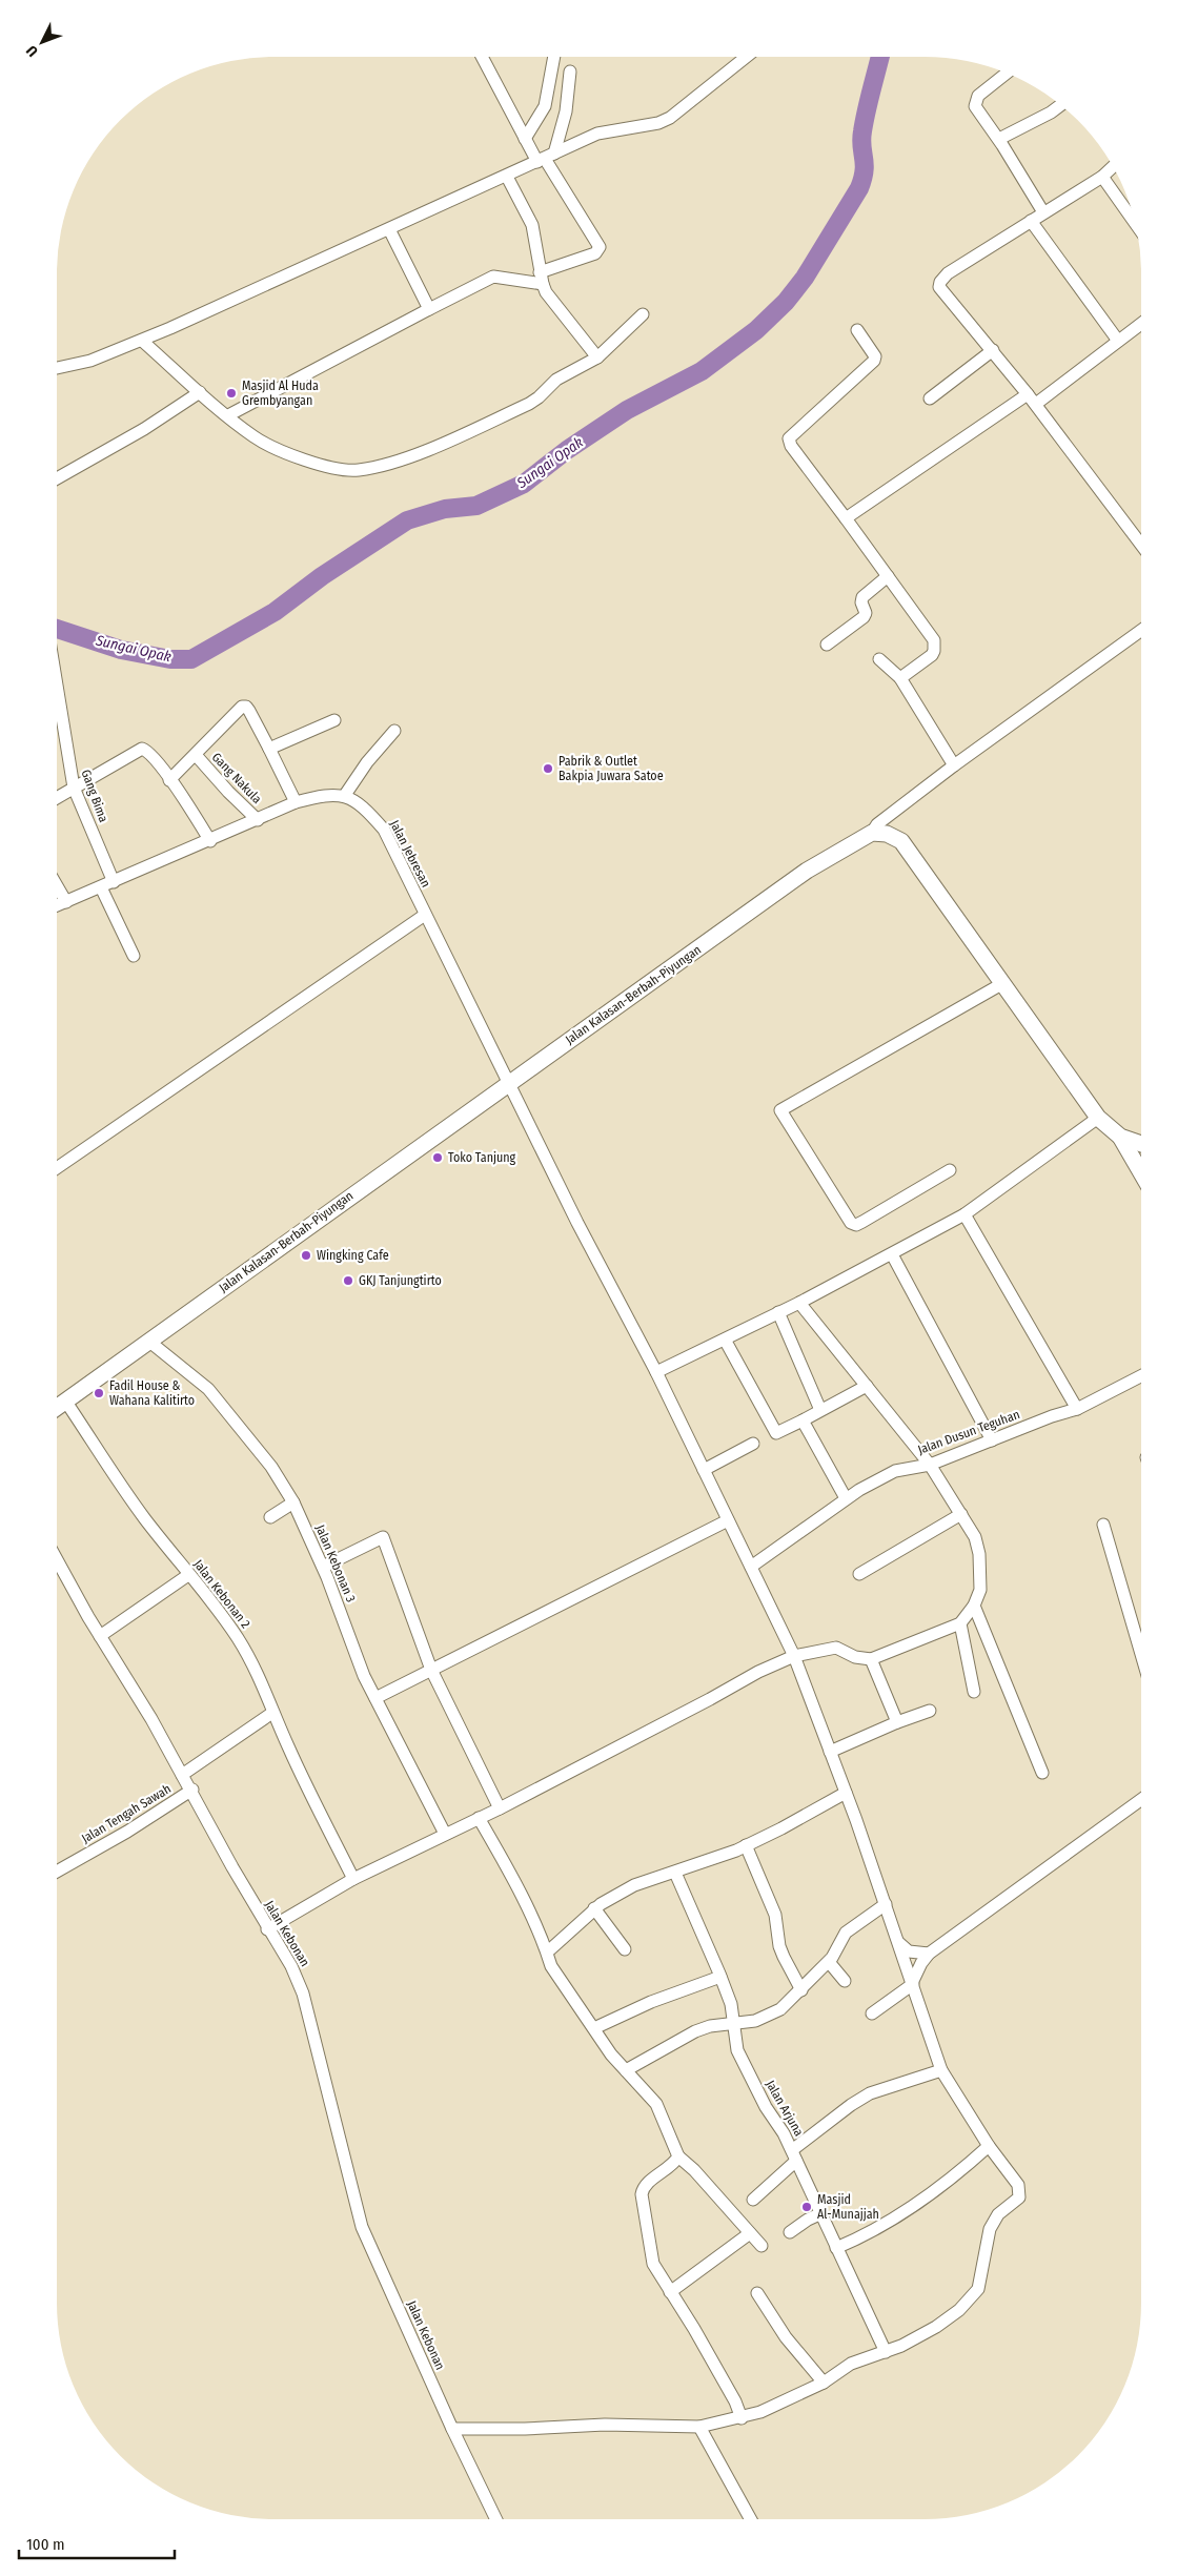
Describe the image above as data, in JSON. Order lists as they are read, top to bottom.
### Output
{
  "streets": {
    "street": [
      "Gang Nakula",
      "Gang Bima",
      "Jalan Jebresan",
      "Jalan Kalasan-Berbah-Piyungan",
      "Jalan Dusun Teguhan",
      "Jalan Kebonan 3",
      "Jalan Kebonan 2",
      "Jalan Tengah Sawah",
      "Jalan Kebonan",
      "Jalan Arjuna"
    ]
  },
  "crossings": [
    ["Jalan Jebresan", "Jalan Kalasan-Berbah-Piyungan"],
    ["Jalan Jebresan", "Jalan Dusun Teguhan"],
    ["Jalan Jebresan", "Jalan Arjuna"],
    ["Jalan Kalasan-Berbah-Piyungan", "Jalan Kebonan 3"],
    ["Jalan Kalasan-Berbah-Piyungan", "Jalan Kebonan 2"],
    ["Jalan Tengah Sawah", "Jalan Kebonan"]
  ],
  "water": ["Sungai Opak"],
  "places": [
    "Masjid Al Huda Grembyangan",
    "Pabrik & Outlet Bakpia Juwara Satoe",
    "Toko Tanjung",
    "Wingking Cafe",
    "GKJ Tanjungtirto",
    "Fadil House & Wahana Kalitirto",
    "Masjid Al-Munajjah"
  ],
  "scale_bar": "100 m",
  "north": "bottom left"
}
